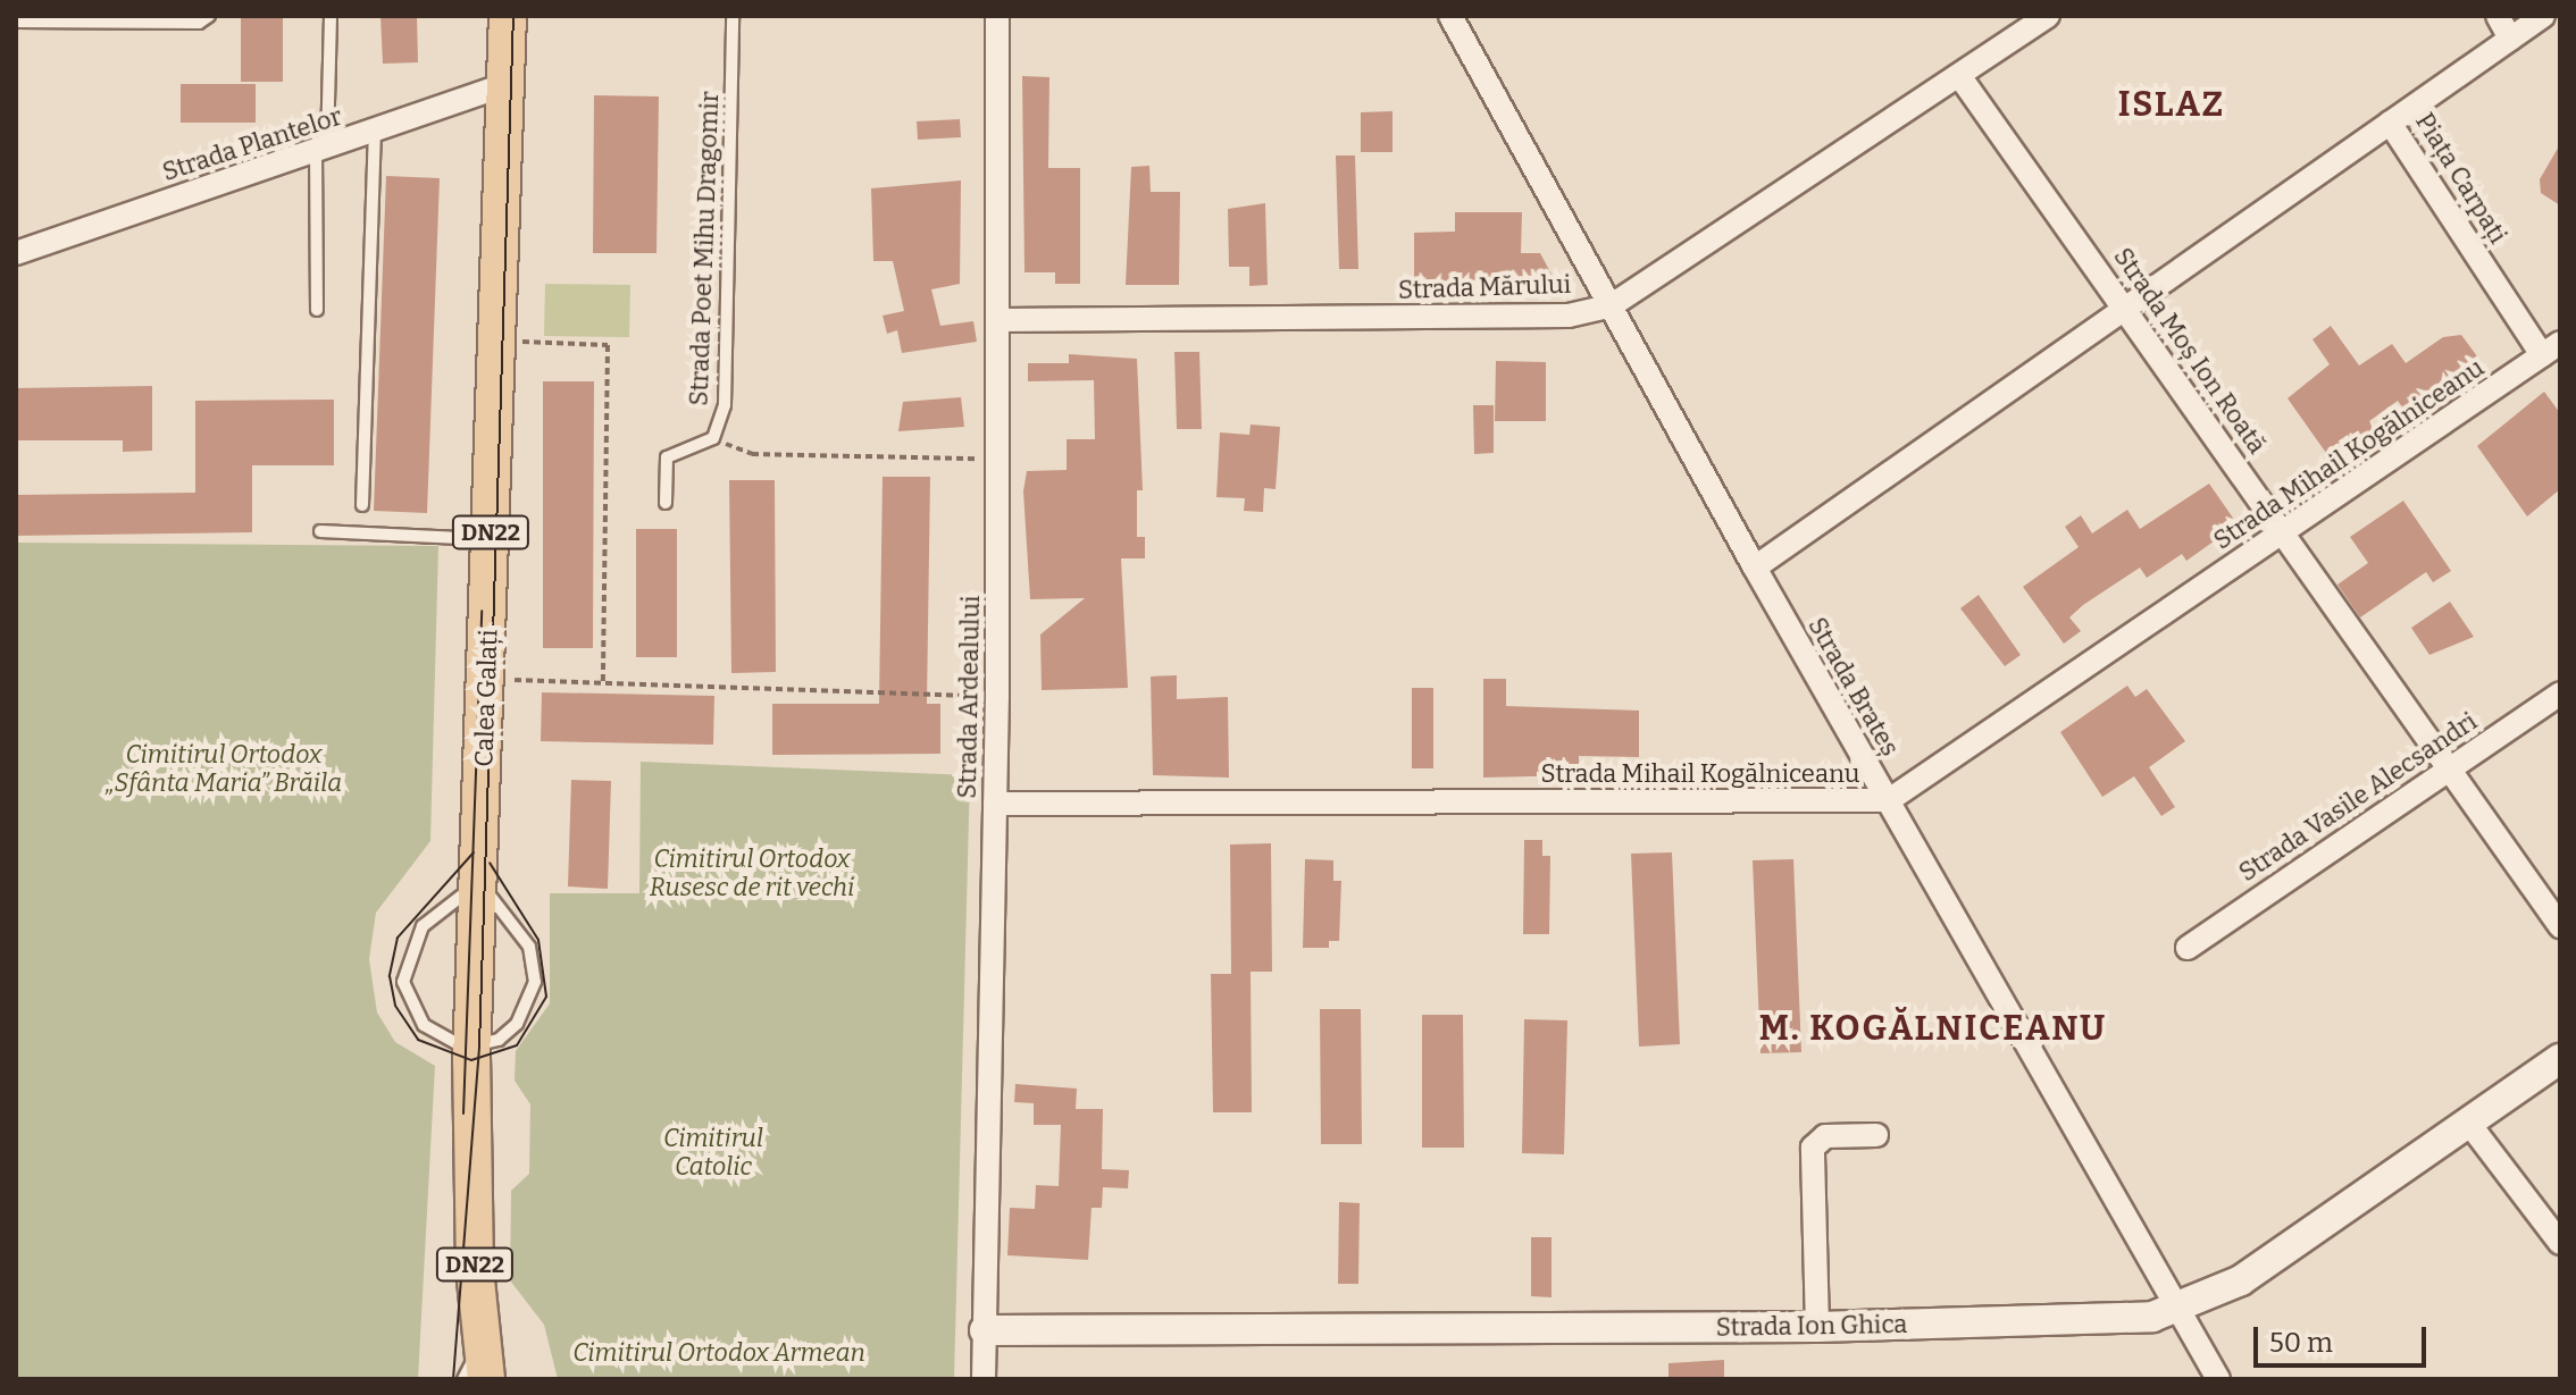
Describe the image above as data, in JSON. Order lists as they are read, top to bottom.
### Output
{
  "streets": {
    "main road": ["DN22", "Calea Galați"],
    "street": [
      "Strada Plantelor",
      "Piața Carpați",
      "Strada Mărului",
      "Strada Moș Ion Roată",
      "Strada Mihail Kogălniceanu",
      "Strada Brateș",
      "Strada Ardealului",
      "Strada Vasile Alecsandri",
      "Strada Ion Ghica"
    ],
    "lane": ["Strada Poet Mihu Dragomir"]
  },
  "crossings": [
    ["Strada Plantelor", "Calea Galați"],
    ["Piața Carpați", "Strada Mihail Kogălniceanu"],
    ["Strada Mărului", "Strada Moș Ion Roată"],
    ["Strada Mărului", "Strada Brateș"],
    ["Strada Mărului", "Strada Ardealului"],
    ["Strada Moș Ion Roată", "Strada Mihail Kogălniceanu"],
    ["Strada Moș Ion Roată", "Strada Vasile Alecsandri"],
    ["Strada Mihail Kogălniceanu", "Strada Brateș"],
    ["Strada Mihail Kogălniceanu", "Strada Ardealului"],
    ["Strada Brateș", "Strada Ion Ghica"],
    ["Strada Ardealului", "Strada Ion Ghica"]
  ],
  "districts": ["ISLAZ", "M. KOGĂLNICEANU"],
  "parks": [
    "Cimitirul Ortodox „Sfânta Maria” Brăila",
    "Cimitirul Ortodox Rusesc de rit vechi",
    "Cimitirul Catolic",
    "Cimitirul Ortodox Armean"
  ],
  "scale_bar": "50 m"
}
